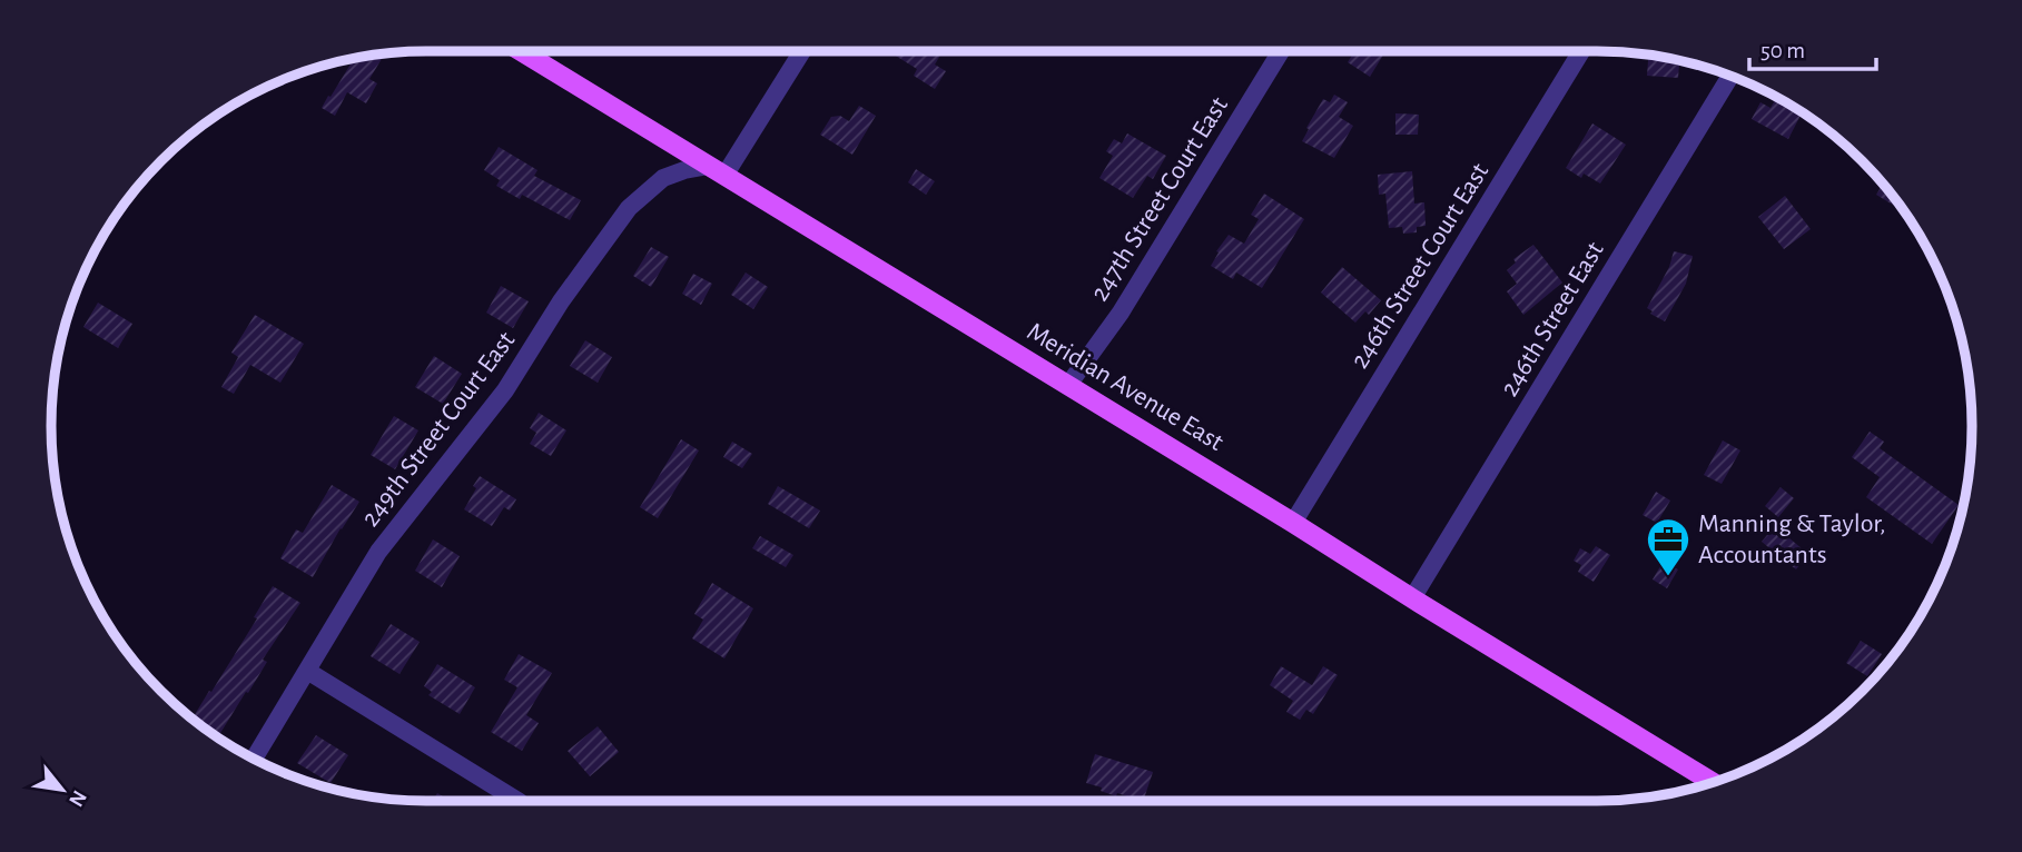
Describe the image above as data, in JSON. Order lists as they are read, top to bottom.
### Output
{
  "streets": {
    "main road": ["Meridian Avenue East"],
    "street": [
      "247th Street Court East",
      "246th Street Court East",
      "246th Street East",
      "249th Street Court East"
    ]
  },
  "crossings": [
    ["247th Street Court East", "Meridian Avenue East"],
    ["246th Street Court East", "Meridian Avenue East"],
    ["246th Street East", "Meridian Avenue East"],
    ["Meridian Avenue East", "249th Street Court East"]
  ],
  "places": {
    "office": ["Manning & Taylor, Accountants"]
  },
  "scale_bar": "50 m",
  "north": "bottom right"
}
